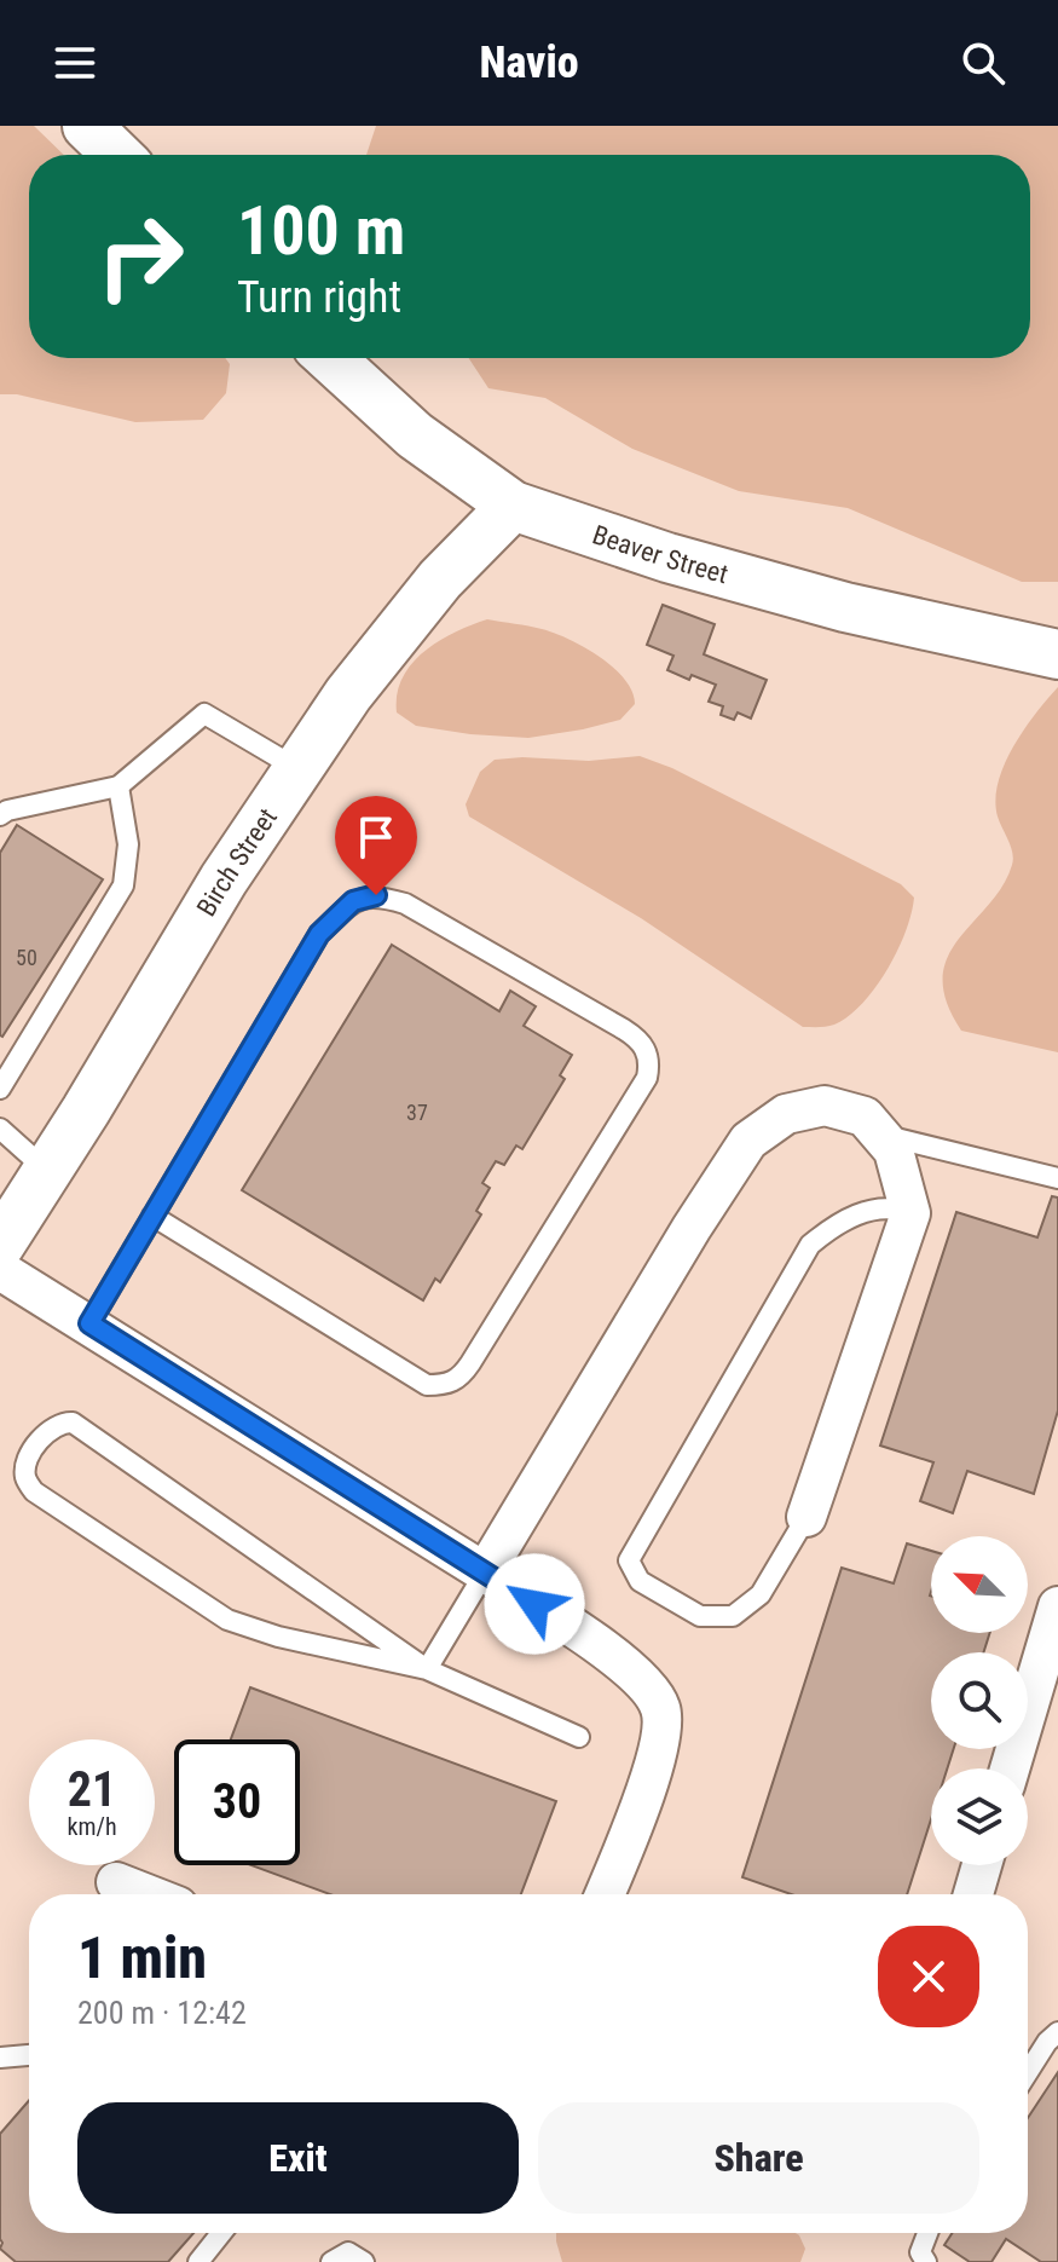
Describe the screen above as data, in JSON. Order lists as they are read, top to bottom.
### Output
{
  "streets": {
    "street": ["Beaver Street", "Birch Street"]
  },
  "crossings": [
    ["Beaver Street", "Birch Street"]
  ],
  "house_numbers": ["50", "37"],
  "north": "top left",
  "page": {
    "header": "Navio",
    "turn": ["100 m", "Turn right"],
    "speed": "21 km/h",
    "limit": "30",
    "heading": ["1 min", "200 m · 12:42"],
    "buttons": ["Exit", "Share"]
  }
}
